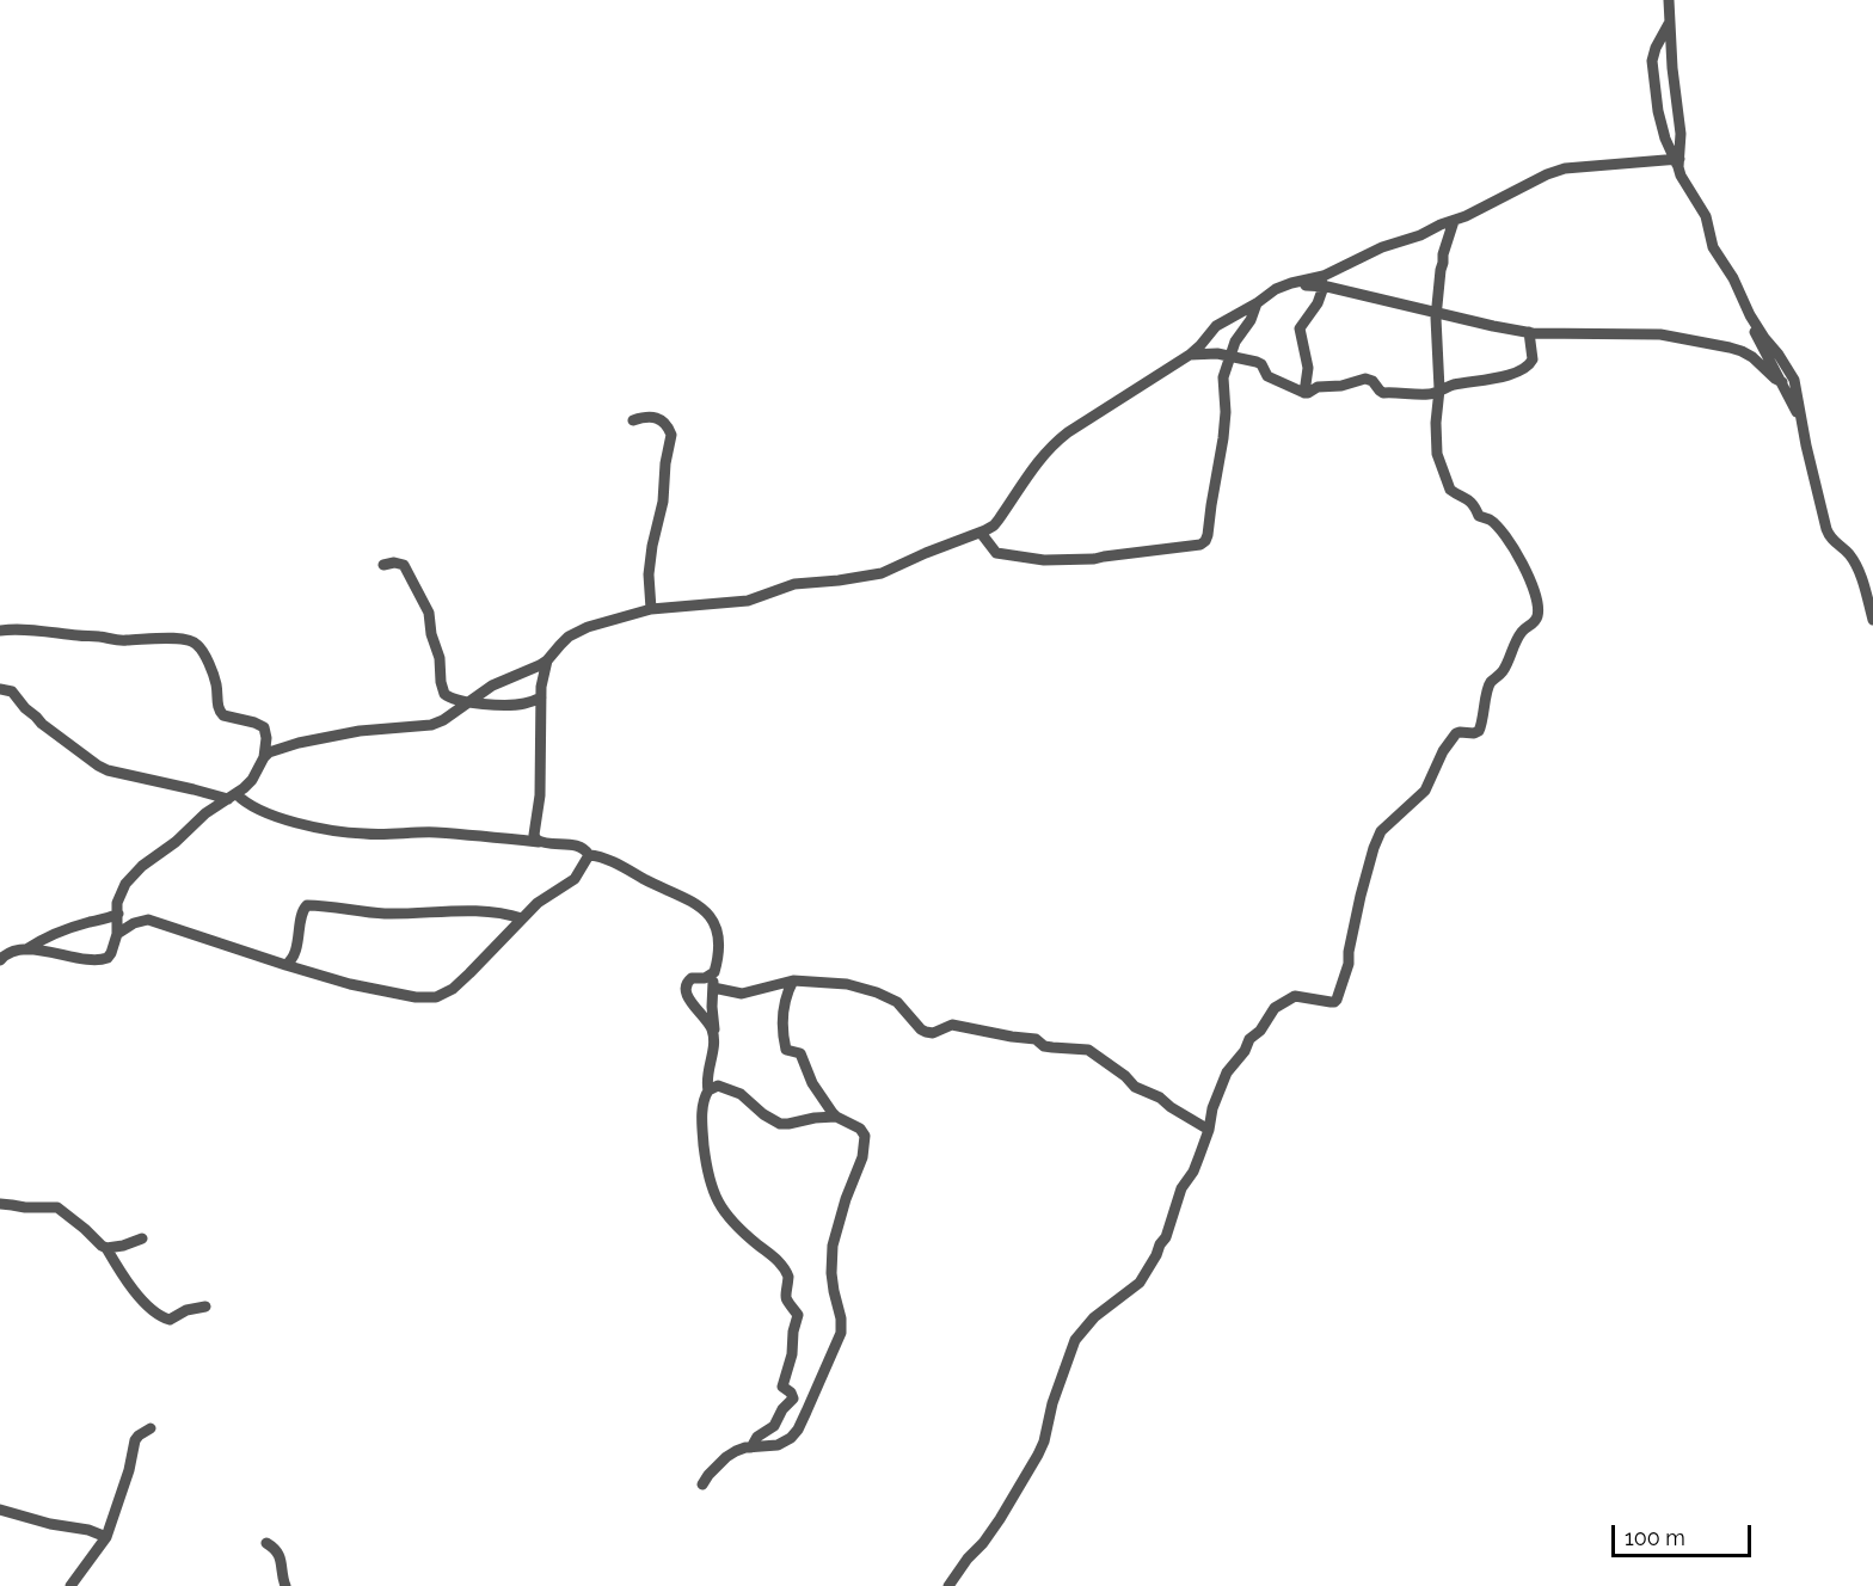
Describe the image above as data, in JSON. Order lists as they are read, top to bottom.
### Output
{
  "scale_bar": "100 m"
}
